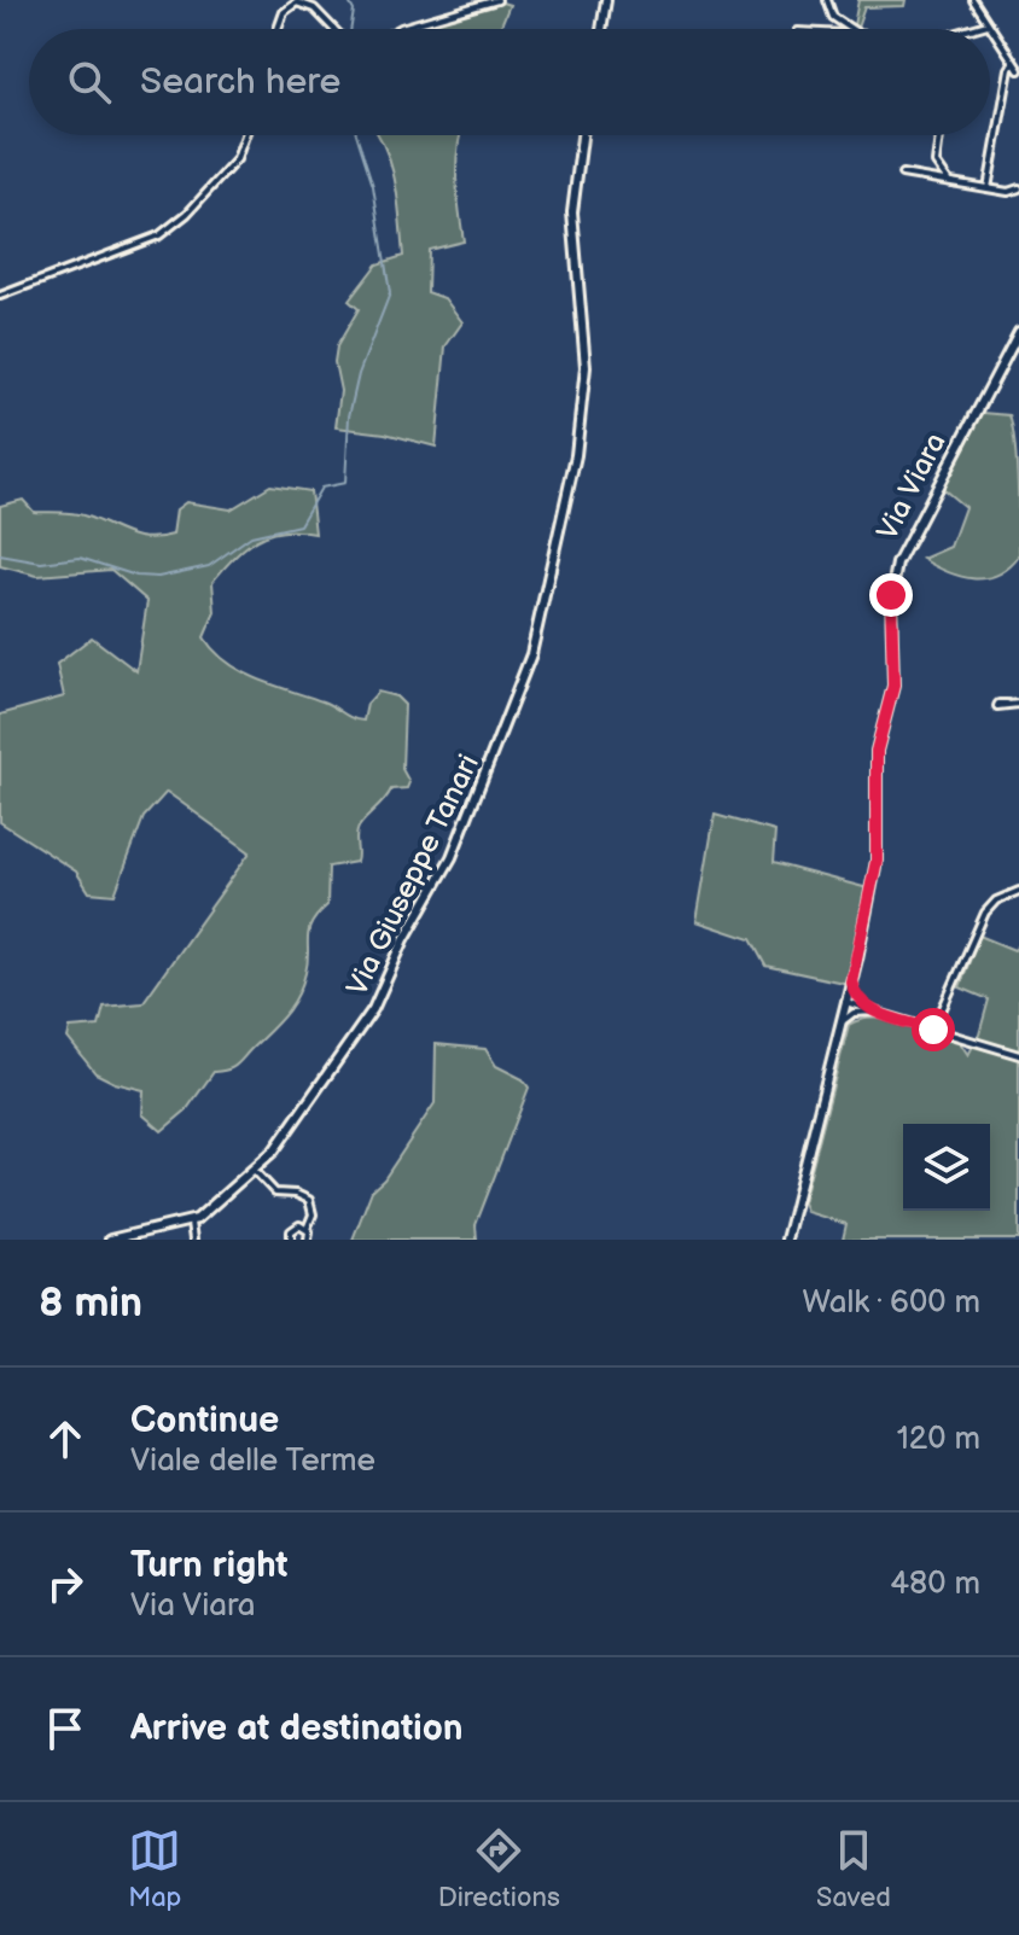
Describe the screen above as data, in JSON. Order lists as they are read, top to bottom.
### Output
{
  "streets": {
    "street": ["Via Viara", "Via Giuseppe Tanari"]
  },
  "page": {
    "search": "Search here",
    "heading": ["8 min", "Walk · 600 m"],
    "list": [
      ["Continue", "Viale delle Terme", "120 m"],
      ["Turn right", "Via Viara", "480 m"],
      "Arrive at destination"
    ],
    "nav": ["Map", "Directions", "Saved"]
  }
}
